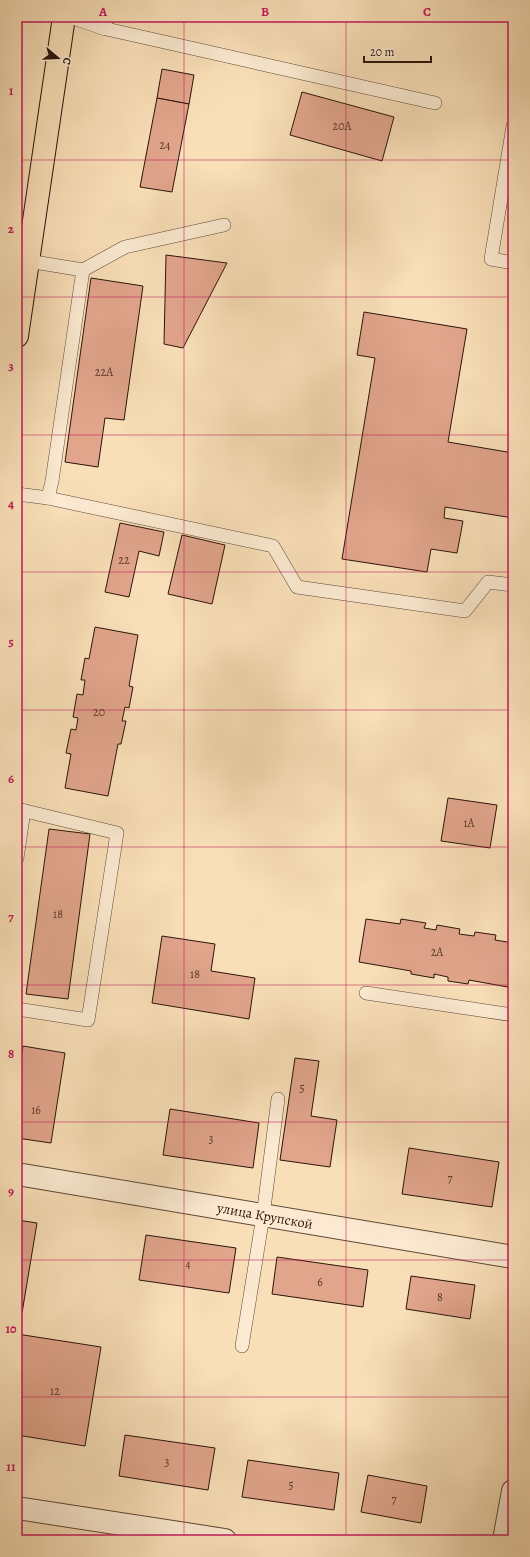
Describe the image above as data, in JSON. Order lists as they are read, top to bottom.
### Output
{
  "streets": {
    "street": ["улица Крупской"]
  },
  "house_numbers": [
    "20А",
    "24",
    "22А",
    "22",
    "20",
    "1А",
    "18",
    "2А",
    "18",
    "5",
    "16",
    "3",
    "7",
    "4",
    "6",
    "8",
    "12",
    "3",
    "5",
    "7"
  ],
  "scale_bar": "20 m",
  "north": "right",
  "grid": {
    "columns": ["A", "B", "C"],
    "rows": [
      "1",
      "2",
      "3",
      "4",
      "5",
      "6",
      "7",
      "8",
      "9",
      "10",
      "11"
    ]
  }
}
